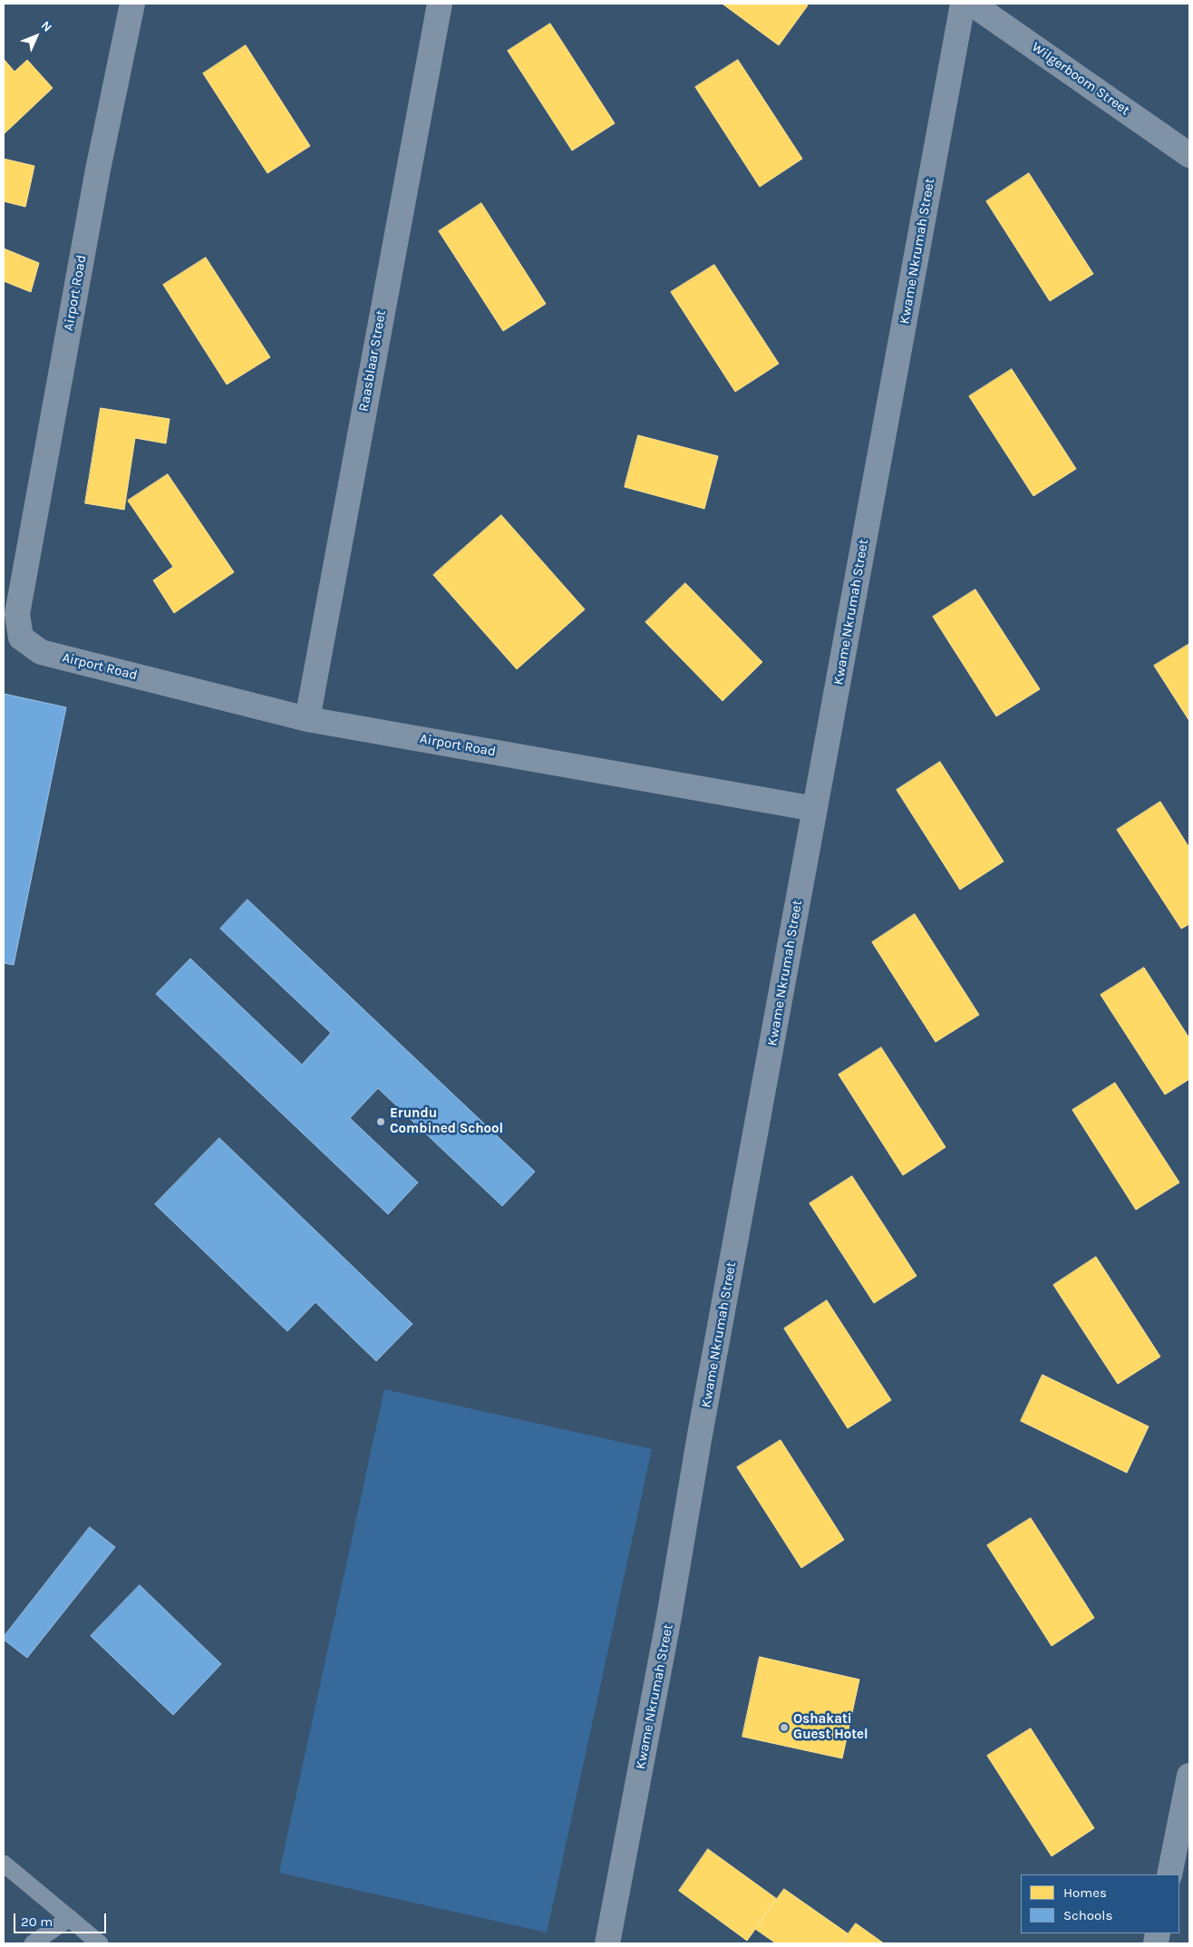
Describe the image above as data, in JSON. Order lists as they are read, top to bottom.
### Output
{
  "streets": {
    "street": [
      "Wilgerboom Street",
      "Kwame Nkrumah Street",
      "Airport Road",
      "Raasblaar Street"
    ]
  },
  "crossings": [
    ["Kwame Nkrumah Street", "Airport Road"],
    ["Airport Road", "Raasblaar Street"]
  ],
  "places": ["Erundu Combined School", "Oshakati Guest Hotel"],
  "legend": ["Homes", "Schools"],
  "scale_bar": "20 m",
  "north": "top right"
}
